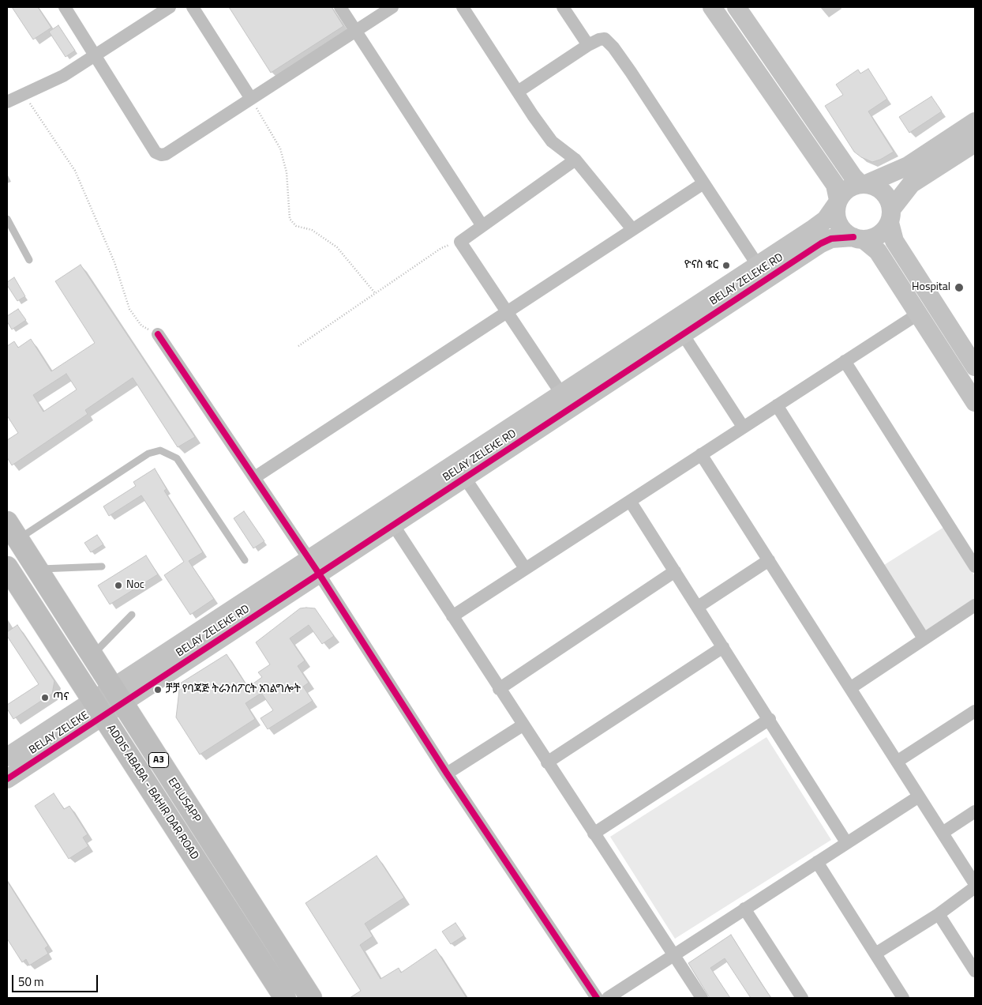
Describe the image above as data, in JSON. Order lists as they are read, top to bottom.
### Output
{
  "streets": {
    "highway": ["A3", "ADDIS ABABA - BAHIR DAR ROAD", "EPLUSAPP"],
    "street": ["BELAY ZELEKE RD", "BELAY ZELEKE"]
  },
  "crossings": [
    ["BELAY ZELEKE RD", "BELAY ZELEKE"],
    ["BELAY ZELEKE RD", "EPLUSAPP"],
    ["BELAY ZELEKE", "ADDIS ABABA - BAHIR DAR ROAD"],
    ["BELAY ZELEKE", "EPLUSAPP"]
  ],
  "places": [
    "ዮናስ ቁር",
    "Hospital",
    "Noc",
    "ቻቻ የባጃጅ ትራንስፖርት አገልግሎት",
    "ጣና"
  ],
  "scale_bar": "50 m"
}
